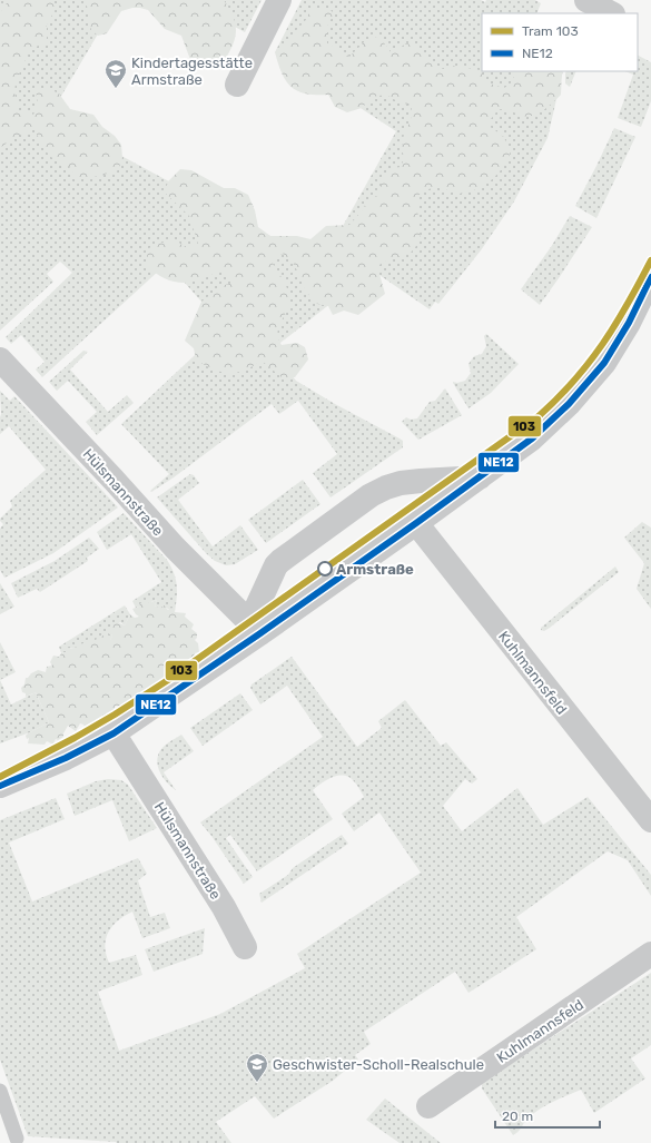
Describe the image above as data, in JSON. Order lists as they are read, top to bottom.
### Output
{
  "streets": {
    "street": ["Hülsmannstraße", "Kuhlmannsfeld"]
  },
  "places": {
    "school or university": ["Kindertagesstätte Armstraße", "Geschwister-Scholl-Realschule"],
    "other": ["Armstraße"]
  },
  "lines": ["tram line 103", "transit line NE12"],
  "legend": ["Tram 103", "NE12"],
  "scale_bar": "20 m"
}
